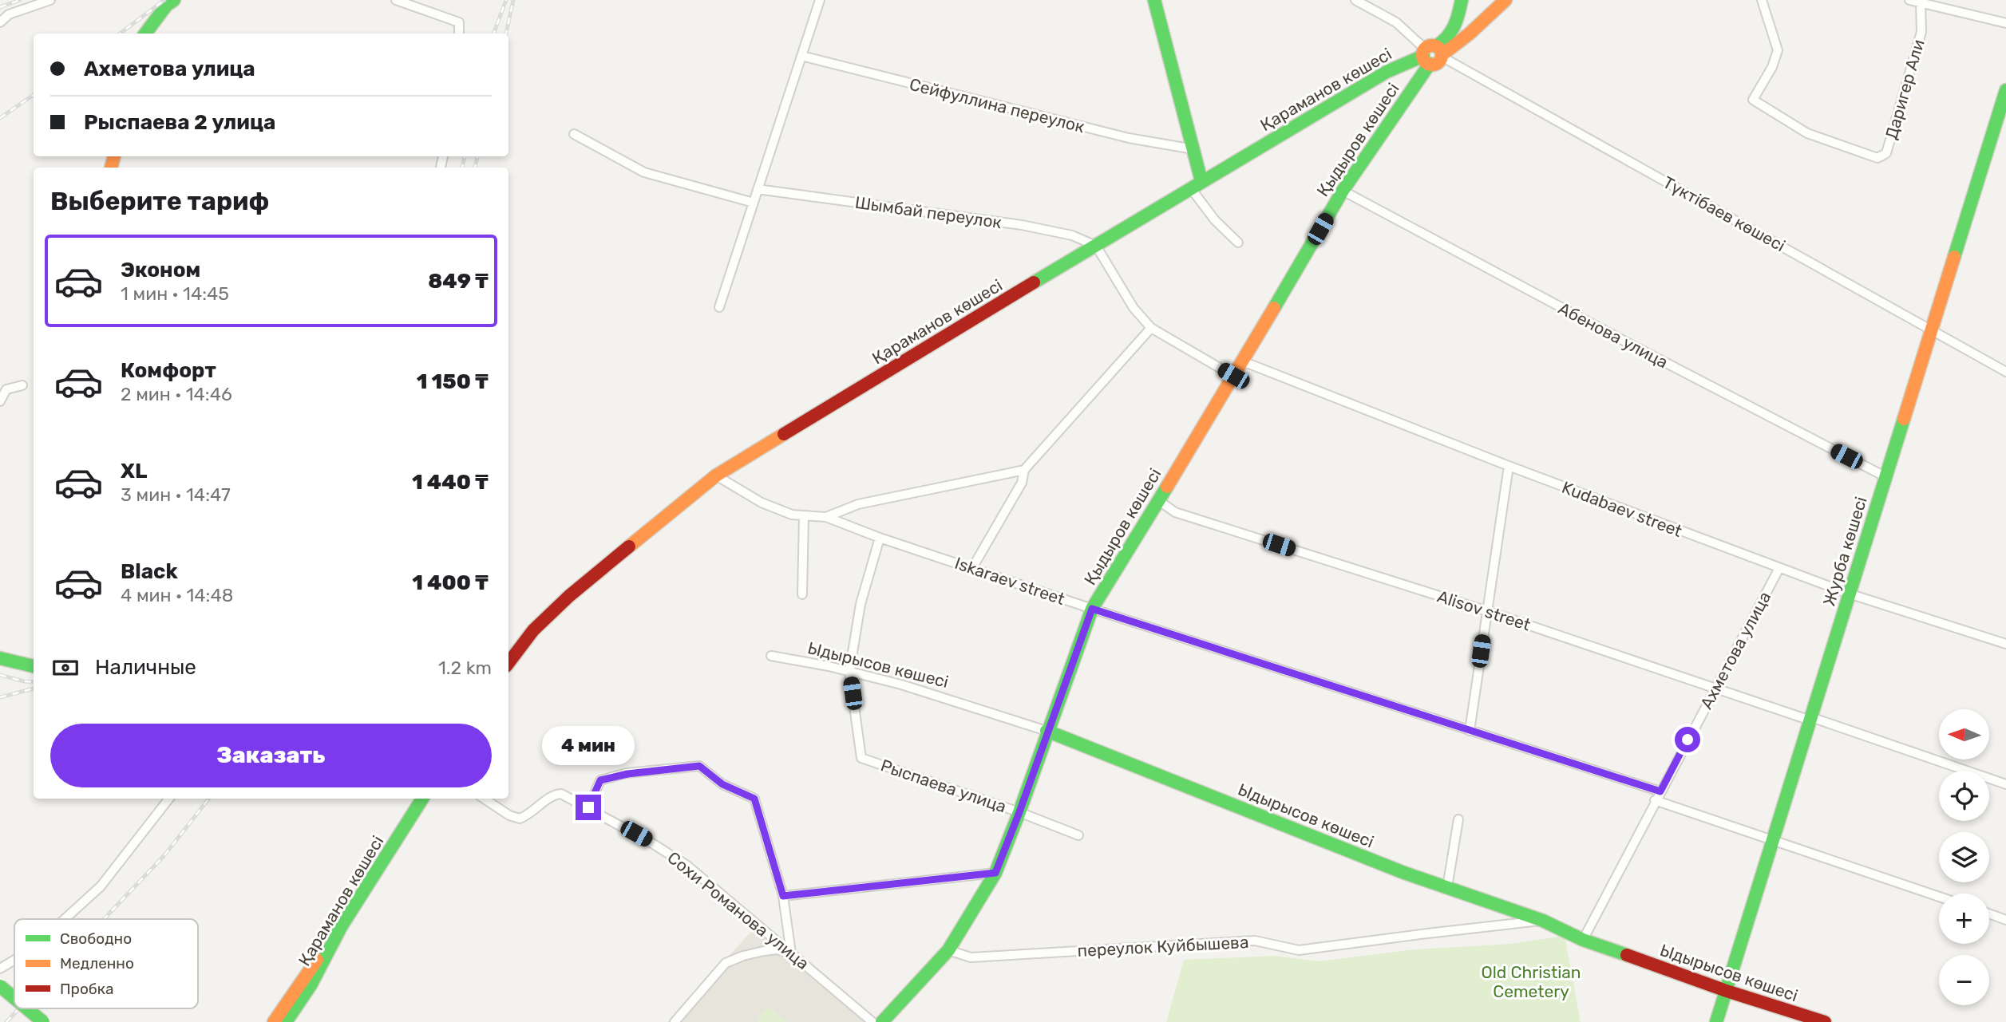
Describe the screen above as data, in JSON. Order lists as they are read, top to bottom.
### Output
{
  "streets": {
    "street": [
      "Қараманов көшесі",
      "Даригер Али",
      "Сейфуллина переулок",
      "Қыдыров көшесі",
      "Шымбай переулок",
      "Түктібаев көшесі",
      "Абенова улица",
      "Kudabaev street",
      "Журба көшесі",
      "Iskaraev street",
      "Alisov street",
      "Ахметова улица",
      "Ыдырысов көшесі",
      "Рыспаева улица",
      "Сохи Романова улица",
      "переулок Куйбышева"
    ]
  },
  "crossings": [
    ["Қараманов көшесі", "Қыдыров көшесі"],
    ["Қараманов көшесі", "Шымбай переулок"],
    ["Қараманов көшесі", "Түктібаев көшесі"],
    ["Қараманов көшесі", "Iskaraev street"],
    ["Қыдыров көшесі", "Түктібаев көшесі"],
    ["Қыдыров көшесі", "Абенова улица"],
    ["Қыдыров көшесі", "Kudabaev street"],
    ["Қыдыров көшесі", "Iskaraev street"],
    ["Қыдыров көшесі", "Alisov street"],
    ["Қыдыров көшесі", "Ыдырысов көшесі"],
    ["Қыдыров көшесі", "Рыспаева улица"],
    ["Қыдыров көшесі", "переулок Куйбышева"],
    ["Түктібаев көшесі", "Журба көшесі"],
    ["Абенова улица", "Журба көшесі"],
    ["Kudabaev street", "Журба көшесі"],
    ["Kudabaev street", "Ахметова улица"],
    ["Журба көшесі", "Alisov street"],
    ["Журба көшесі", "Ыдырысов көшесі"],
    ["Iskaraev street", "Ахметова улица"],
    ["Iskaraev street", "Рыспаева улица"],
    ["Alisov street", "Ахметова улица"],
    ["Ахметова улица", "Ыдырысов көшесі"],
    ["Ыдырысов көшесі", "Рыспаева улица"],
    ["Ыдырысов көшесі", "переулок Куйбышева"]
  ],
  "parks": ["Old Christian Cemetery"],
  "legend": ["Свободно", "Медленно", "Пробка"],
  "north": "left",
  "page": {
    "banner": ["Ахметова улица", "Рыспаева 2 улица"],
    "heading": "Выберите тариф",
    "list": [
      {
        "name": "Эконом",
        "note": "1 мин · 14:45",
        "value": "849 ₸"
      },
      {
        "name": "Комфорт",
        "note": "2 мин · 14:46",
        "value": "1 150 ₸"
      },
      {
        "name": "XL",
        "note": "3 мин · 14:47",
        "value": "1 440 ₸"
      },
      {
        "name": "Black",
        "note": "4 мин · 14:48",
        "value": "1 400 ₸"
      }
    ],
    "pay": ["Наличные", "1.2 km"],
    "map_buttons": ["+", "−"],
    "buttons": "Заказать",
    "bubble": "4 мин"
  }
}
